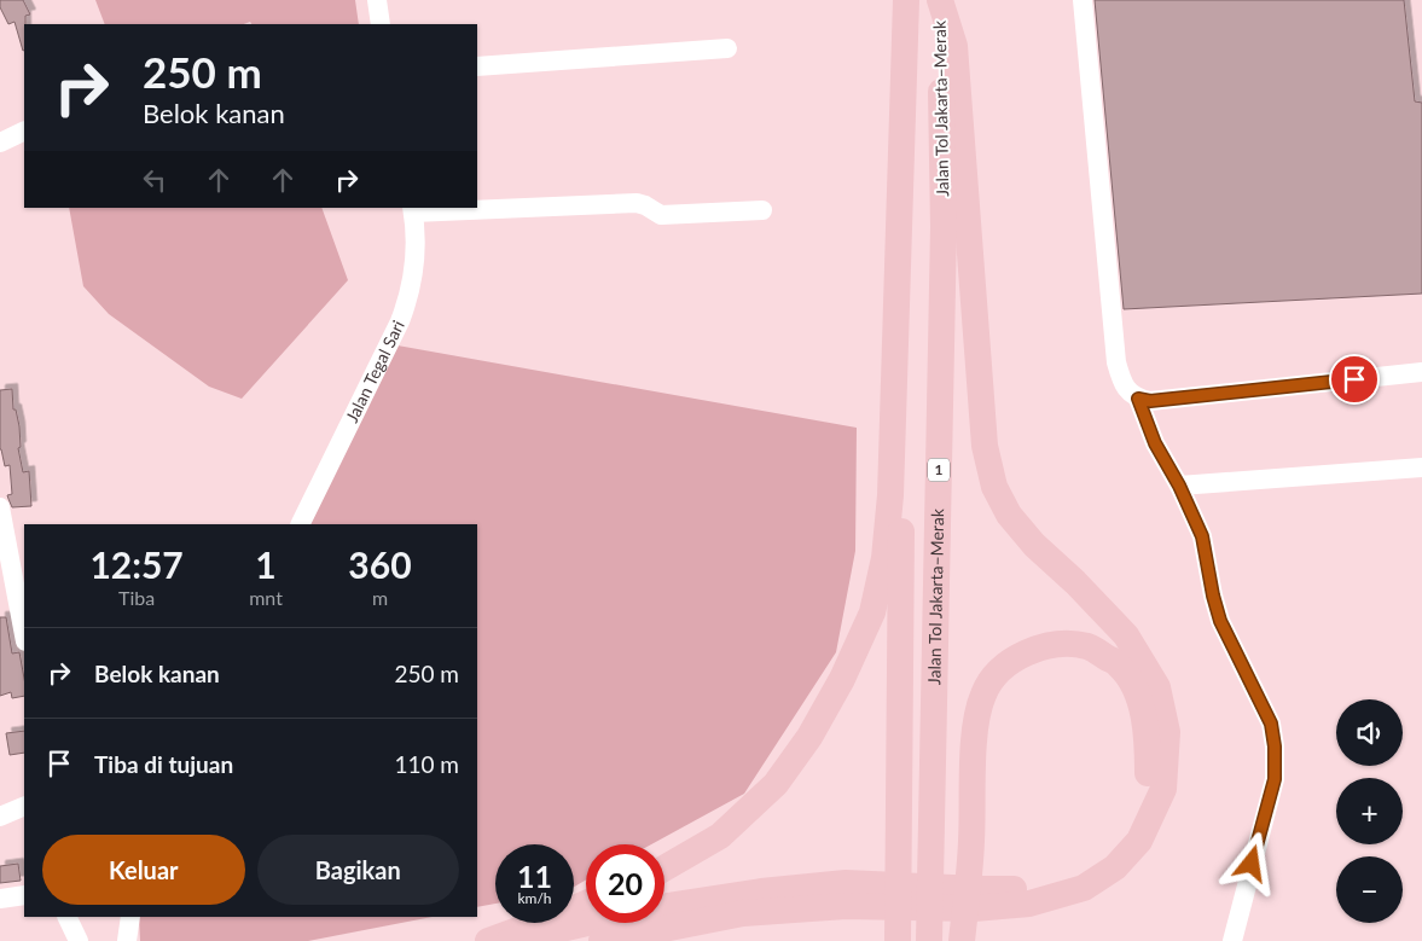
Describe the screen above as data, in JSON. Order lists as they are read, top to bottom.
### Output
{
  "streets": {
    "highway": ["Jalan Tol Jakarta–Merak", "1"],
    "street": ["Jalan Tegal Sari"]
  },
  "page": {
    "turn": ["250 m", "Belok kanan"],
    "eta": [
      "12:57",
      "Tiba",
      "1",
      "mnt",
      "360",
      "m"
    ],
    "list": [
      {
        "name": "Belok kanan",
        "value": "250 m"
      },
      {
        "name": "Tiba di tujuan",
        "value": "110 m"
      }
    ],
    "map_buttons": ["+", "−"],
    "buttons": ["Keluar", "Bagikan"],
    "speed": "11 km/h",
    "limit": "20"
  }
}
